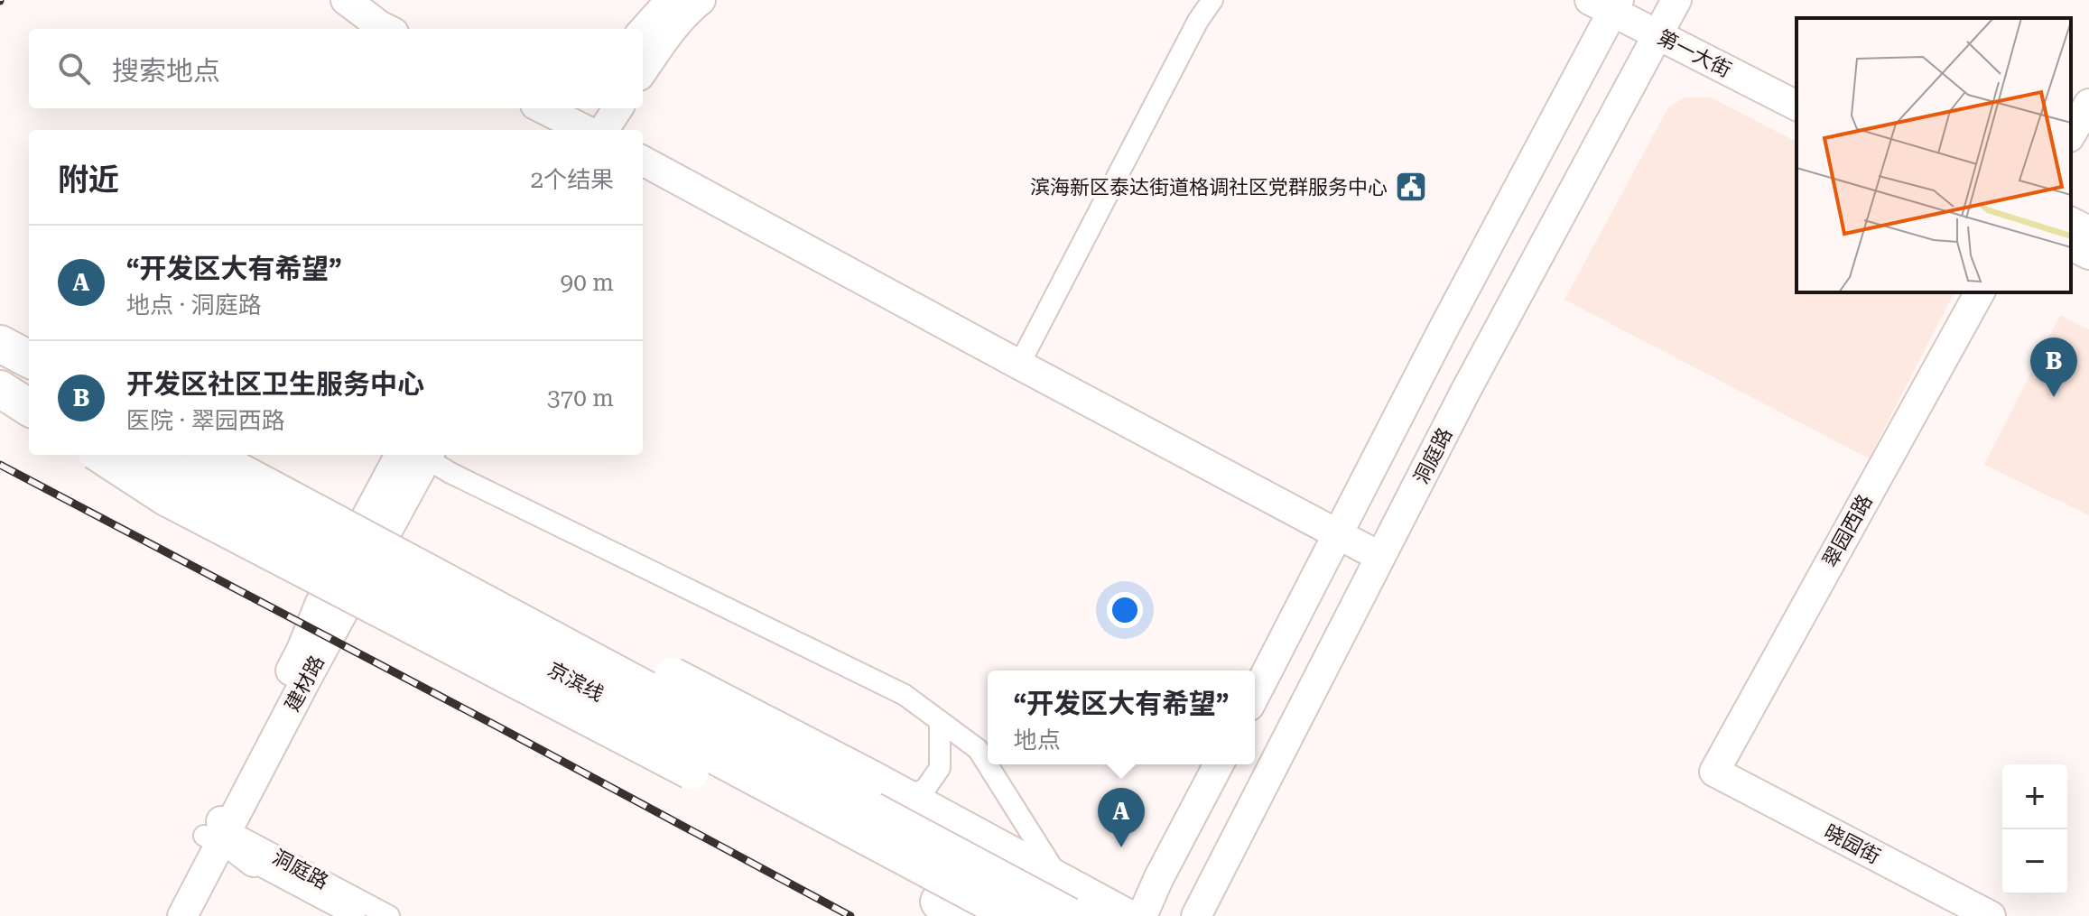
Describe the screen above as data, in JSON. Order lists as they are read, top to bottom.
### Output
{
  "streets": {
    "highway": ["京滨线"],
    "street": [
      "第一大街",
      "洞庭路",
      "翠园西路",
      "建材路",
      "晓园街"
    ]
  },
  "crossings": [
    ["第一大街", "洞庭路"],
    ["翠园西路", "晓园街"]
  ],
  "places": {
    "public building": ["滨海新区泰达街道格调社区党群服务中心"]
  },
  "page": {
    "search": "搜索地点",
    "heading": ["附近", "2个结果"],
    "list": [
      {
        "mark": "A",
        "name": "“开发区大有希望”",
        "note": "地点 · 洞庭路",
        "value": "90 m"
      },
      {
        "mark": "B",
        "name": "开发区社区卫生服务中心",
        "note": "医院 · 翠园西路",
        "value": "370 m"
      }
    ],
    "pins": ["B", "A"],
    "popup": ["“开发区大有希望”", "地点"],
    "map_buttons": ["+", "−"]
  }
}
